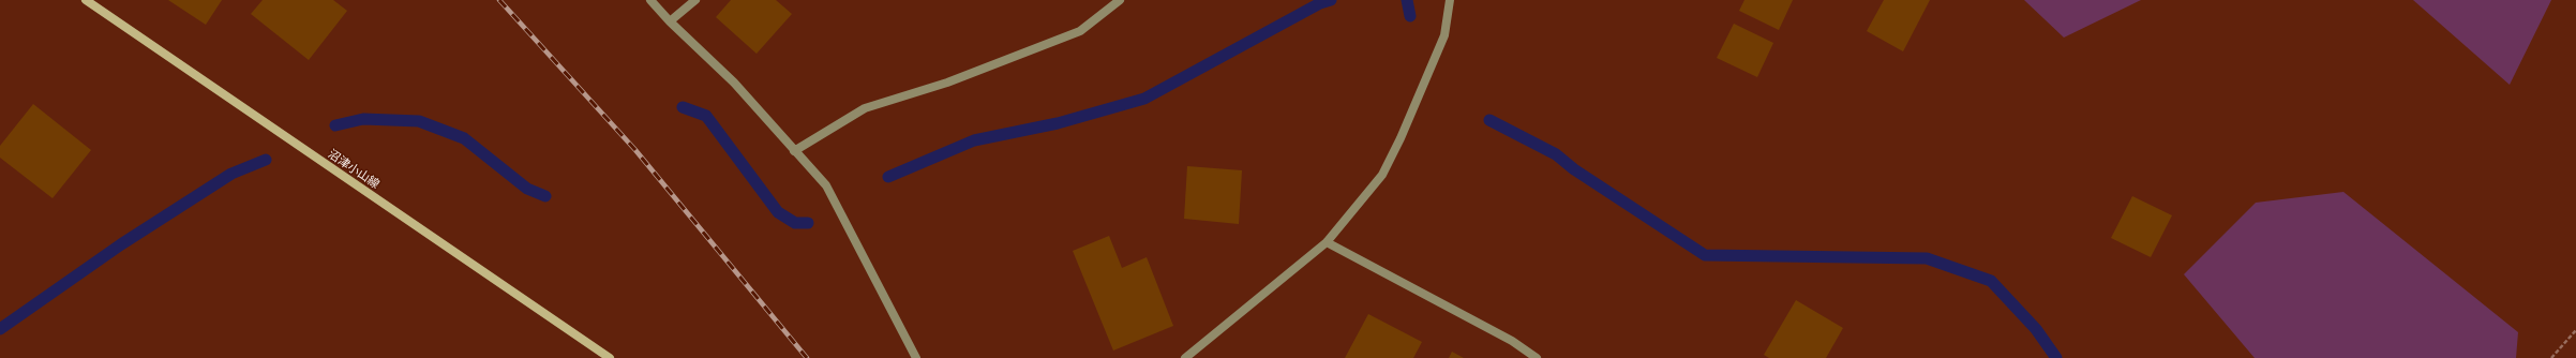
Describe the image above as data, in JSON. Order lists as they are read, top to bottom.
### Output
{
  "streets": {
    "main road": ["沼津小山線"]
  }
}
